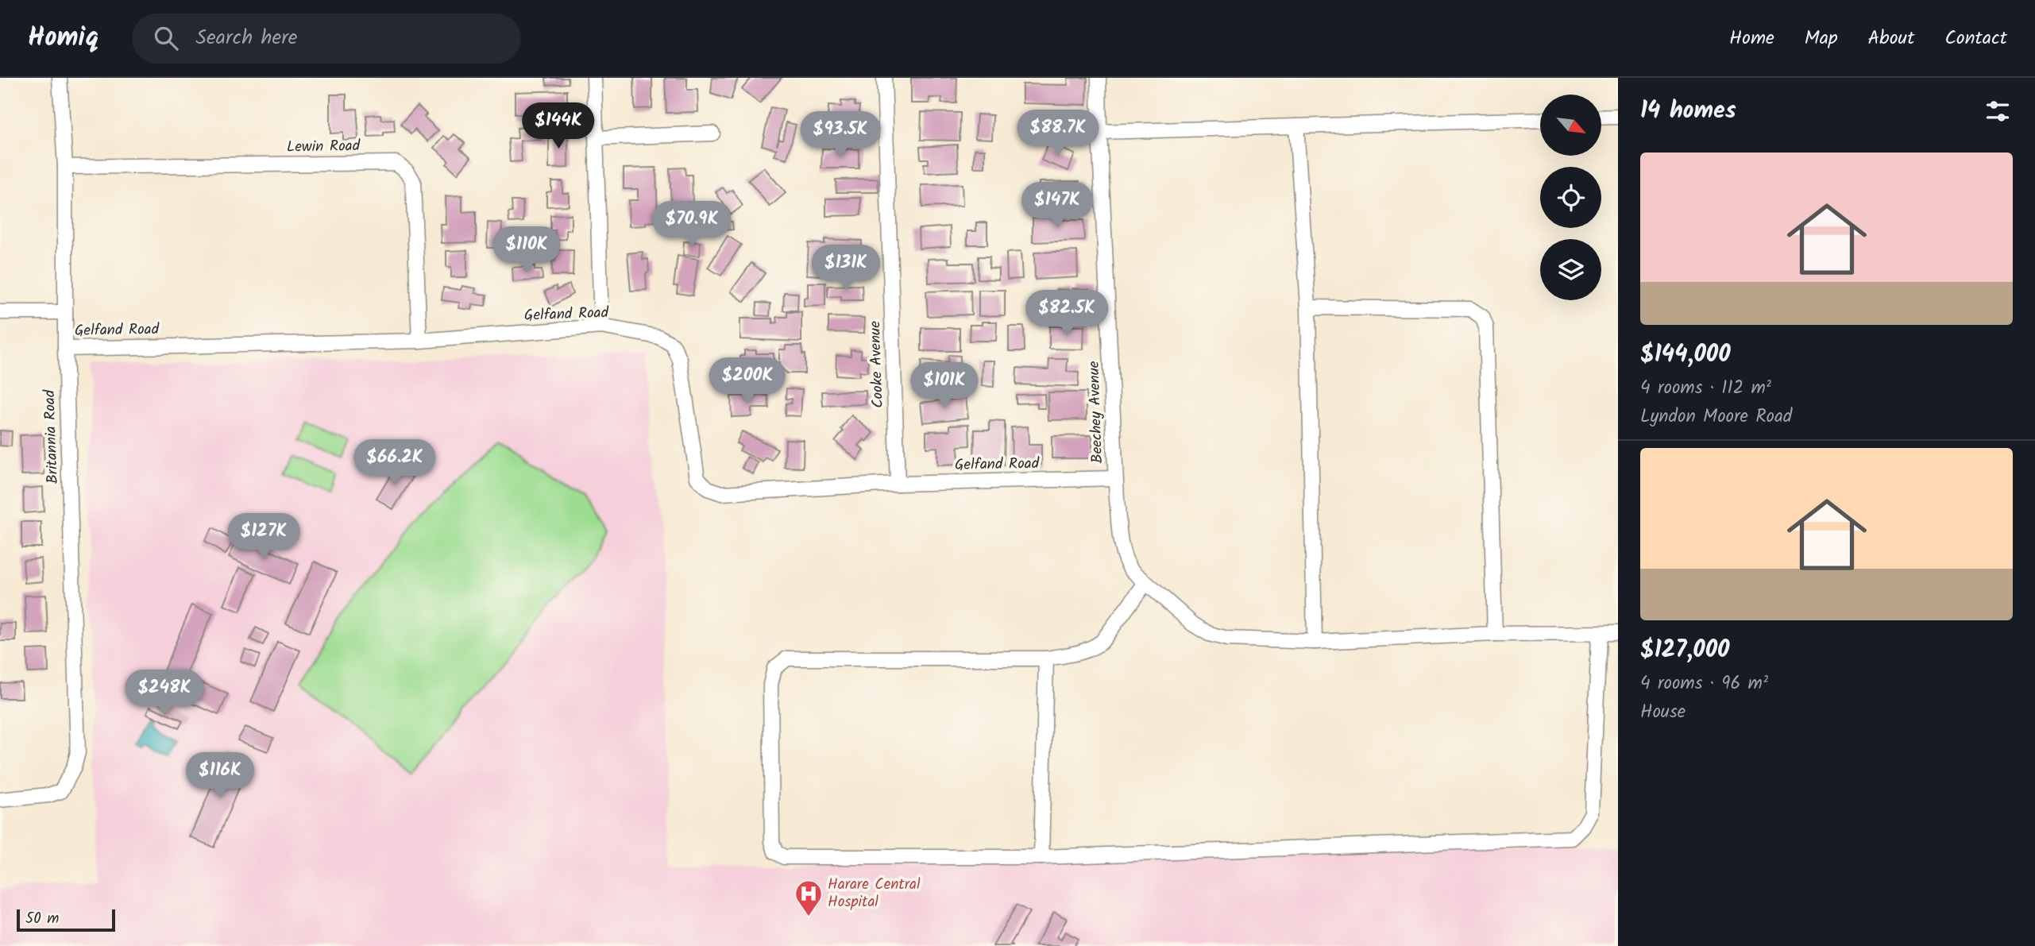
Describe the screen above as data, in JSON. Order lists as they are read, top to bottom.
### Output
{
  "streets": {
    "street": [
      "Lewin Road",
      "Gelfand Road",
      "Cooke Avenue",
      "Beechey Avenue",
      "Britannia Road"
    ]
  },
  "crossings": [
    ["Lewin Road", "Gelfand Road"],
    ["Lewin Road", "Britannia Road"],
    ["Gelfand Road", "Cooke Avenue"],
    ["Gelfand Road", "Beechey Avenue"],
    ["Gelfand Road", "Britannia Road"]
  ],
  "places": {
    "hospital": ["Harare Central Hospital"]
  },
  "scale_bar": "50 m",
  "north": "bottom right",
  "page": {
    "header": "Homiq",
    "search": "Search here",
    "nav": [
      "Home",
      "Map",
      "About",
      "Contact"
    ],
    "heading": "14 homes",
    "price": [
      "$144K",
      "$88.7K",
      "$93.5K",
      "$147K",
      "$70.9K",
      "$110K",
      "$131K",
      "$82.5K",
      "$200K",
      "$101K",
      "$66.2K",
      "$127K",
      "$248K",
      "$116K"
    ],
    "list": [
      {
        "name": "$144,000",
        "note": "4 rooms · 112 m² · Lyndon Moore Road"
      },
      {
        "name": "$127,000",
        "note": "4 rooms · 96 m² · House"
      }
    ],
    "scale": "50 m"
  }
}
